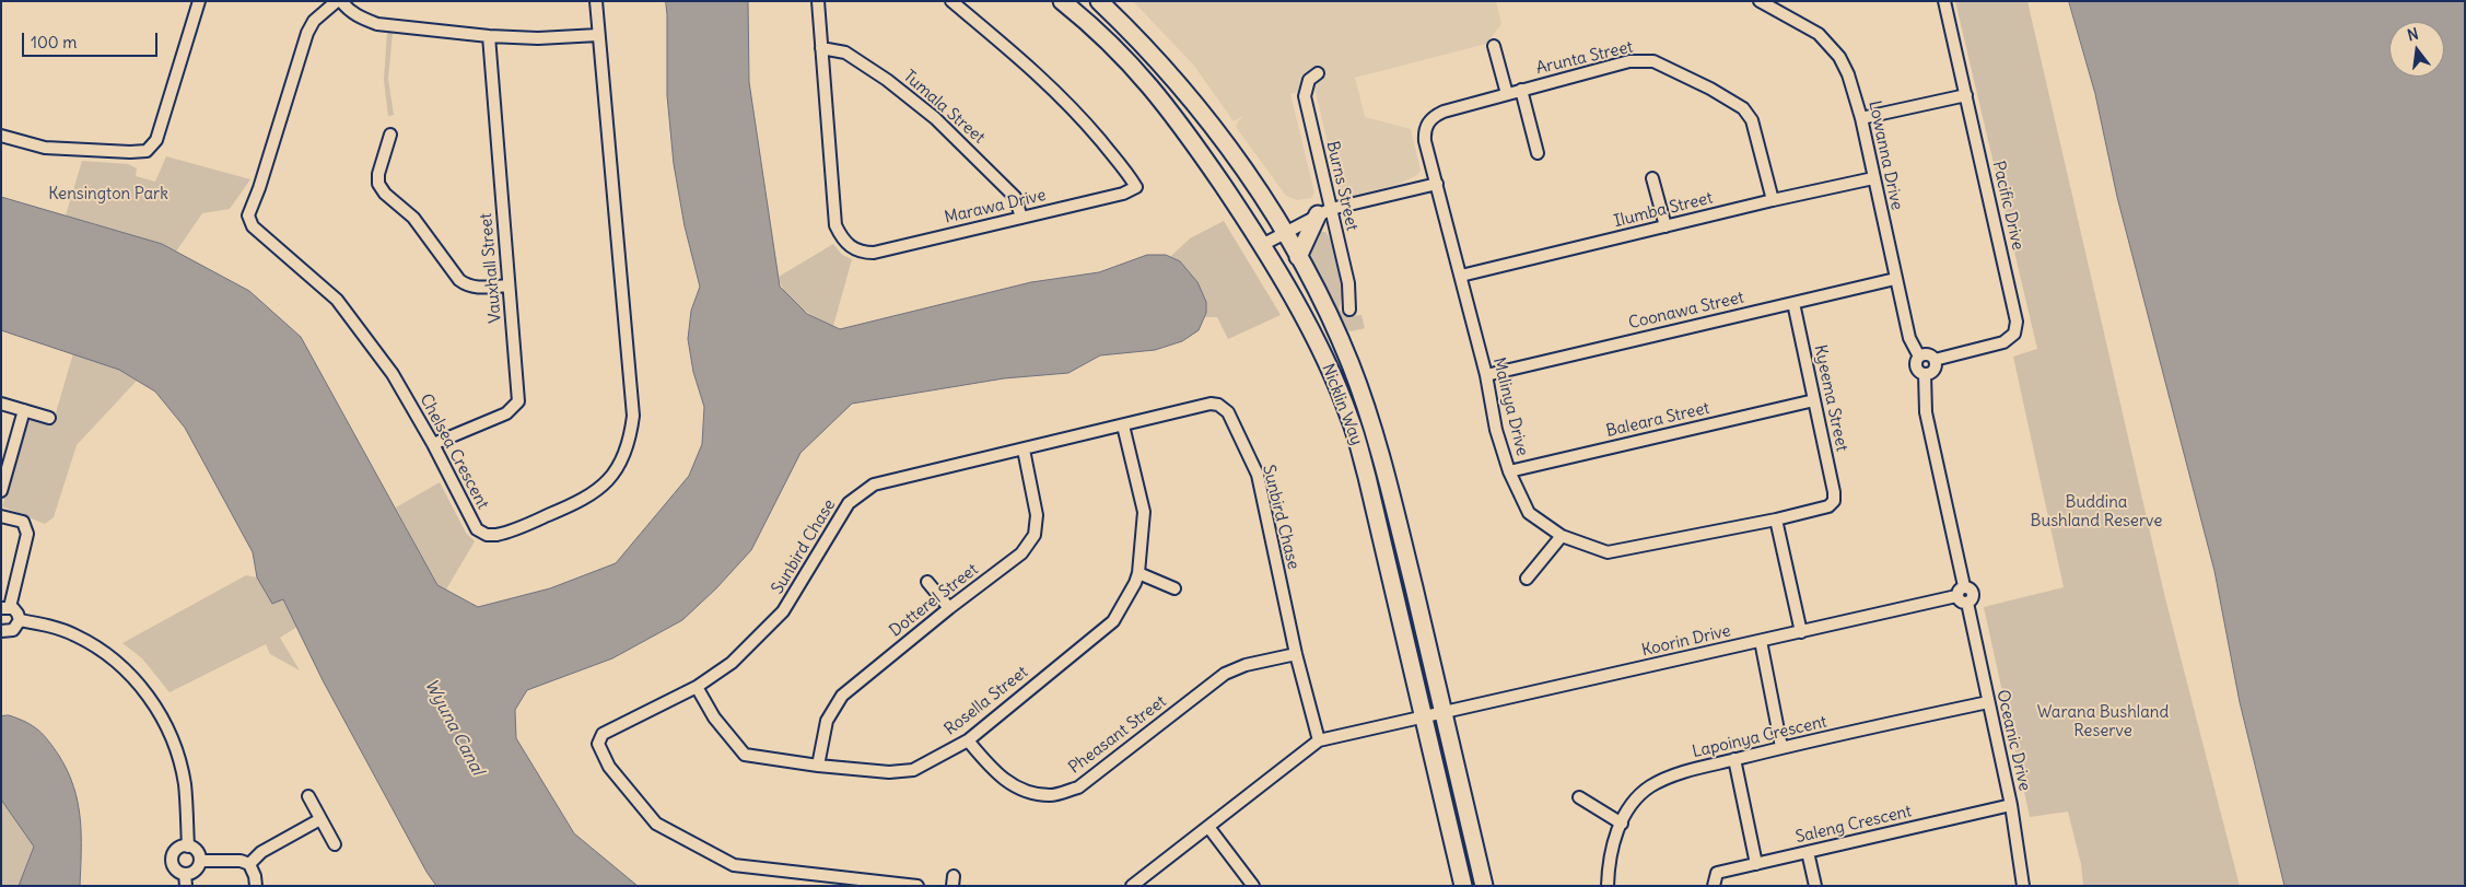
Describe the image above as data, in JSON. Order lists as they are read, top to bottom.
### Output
{
  "streets": {
    "highway": ["Nicklin Way"],
    "street": [
      "Arunta Street",
      "Tumala Street",
      "Lowanna Drive",
      "Burns Street",
      "Pacific Drive",
      "Marawa Drive",
      "Ilumba Street",
      "Vauxhall Street",
      "Coonawa Street",
      "Kyeema Street",
      "Malinya Drive",
      "Baleara Street",
      "Chelsea Crescent",
      "Sunbird Chase",
      "Dotterel Street",
      "Koorin Drive",
      "Rosella Street",
      "Pheasant Street",
      "Lapoinya Crescent",
      "Oceanic Drive",
      "Saleng Crescent"
    ]
  },
  "crossings": [
    ["Arunta Street", "Ilumba Street"],
    ["Arunta Street", "Malinya Drive"],
    ["Tumala Street", "Marawa Drive"],
    ["Lowanna Drive", "Pacific Drive"],
    ["Lowanna Drive", "Ilumba Street"],
    ["Lowanna Drive", "Coonawa Street"],
    ["Ilumba Street", "Malinya Drive"],
    ["Vauxhall Street", "Chelsea Crescent"],
    ["Coonawa Street", "Kyeema Street"],
    ["Coonawa Street", "Malinya Drive"],
    ["Kyeema Street", "Malinya Drive"],
    ["Kyeema Street", "Baleara Street"],
    ["Nicklin Way", "Koorin Drive"],
    ["Malinya Drive", "Baleara Street"],
    ["Sunbird Chase", "Dotterel Street"],
    ["Sunbird Chase", "Rosella Street"],
    ["Sunbird Chase", "Pheasant Street"],
    ["Dotterel Street", "Rosella Street"],
    ["Koorin Drive", "Oceanic Drive"],
    ["Rosella Street", "Pheasant Street"],
    ["Lapoinya Crescent", "Oceanic Drive"],
    ["Oceanic Drive", "Saleng Crescent"]
  ],
  "water": ["Wyuna Canal"],
  "parks": ["Kensington Park", "Buddina Bushland Reserve", "Warana Bushland Reserve"],
  "scale_bar": "100 m",
  "north": "top"
}
